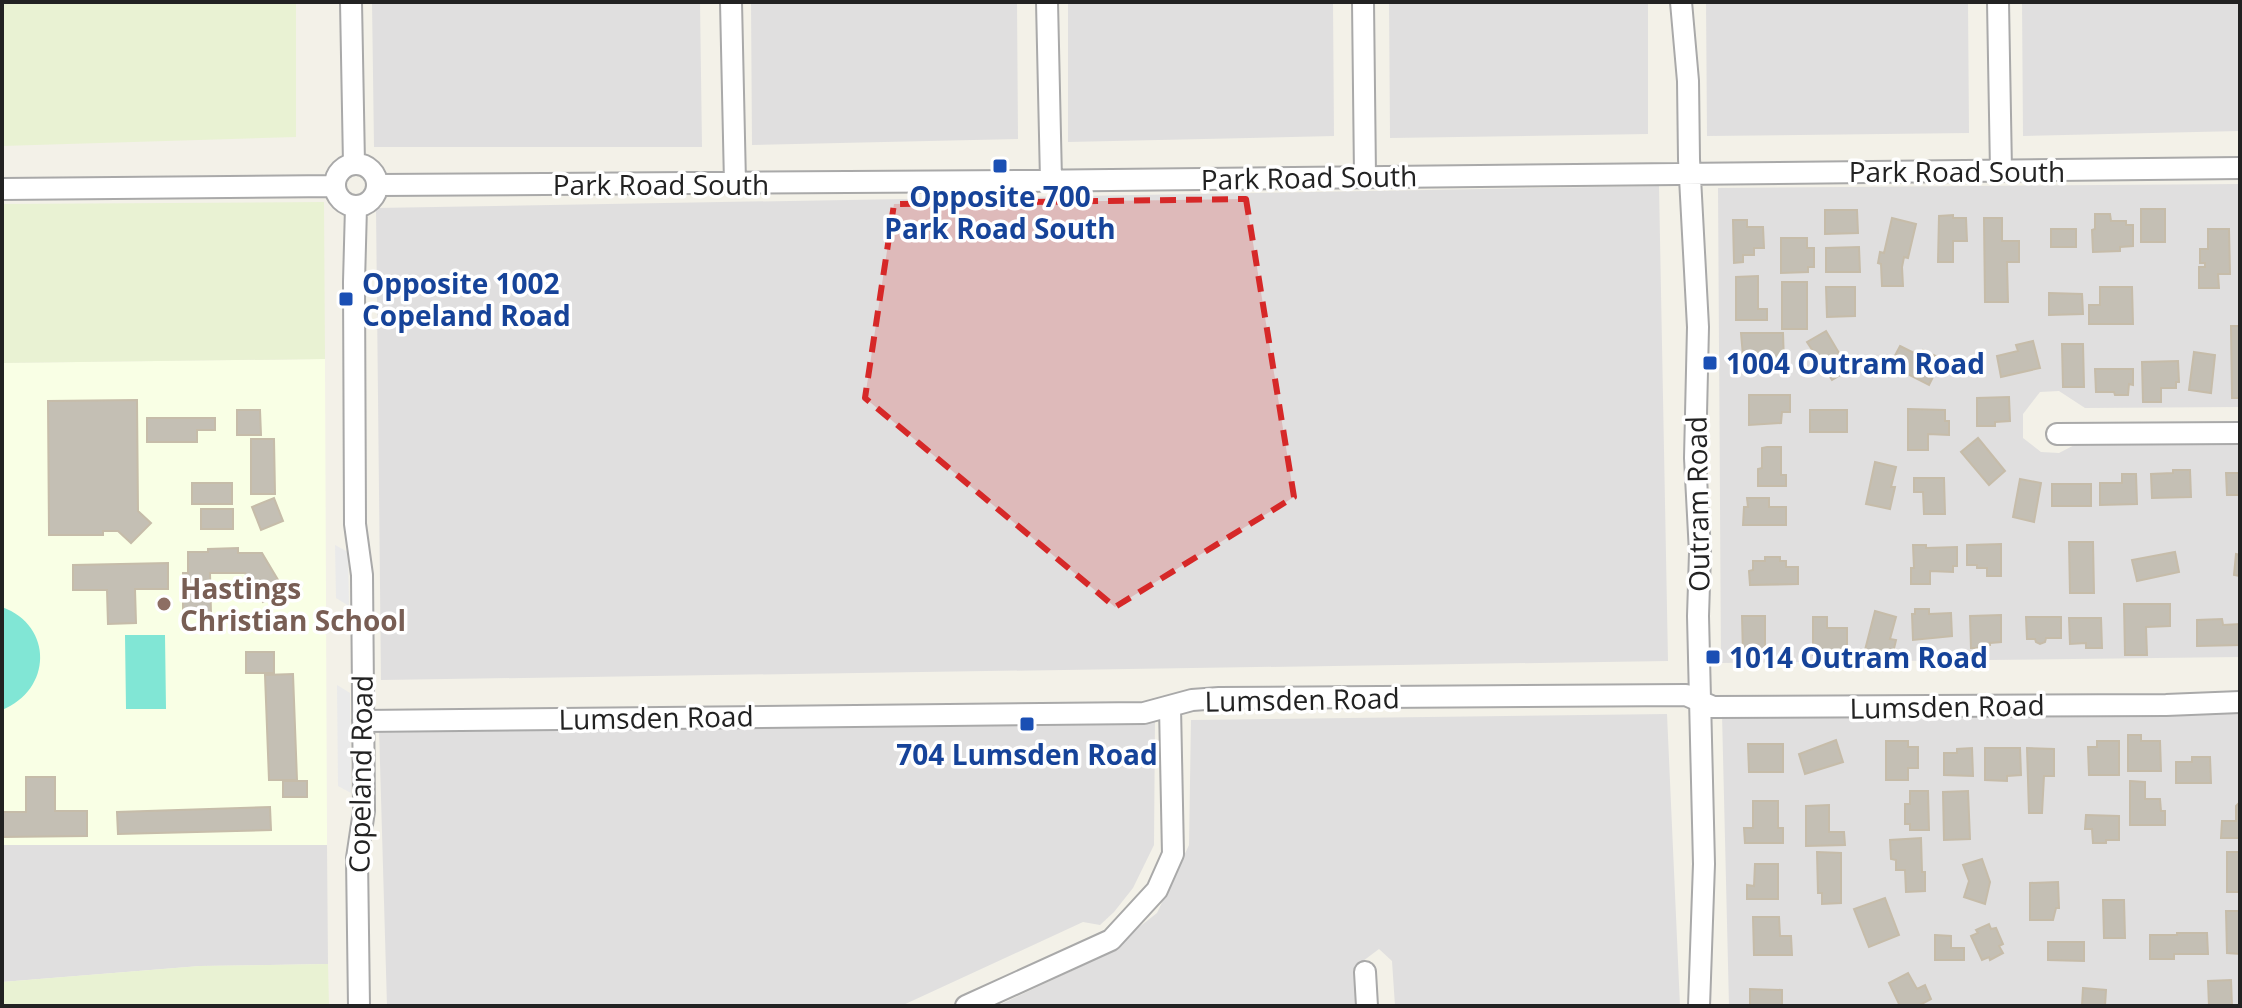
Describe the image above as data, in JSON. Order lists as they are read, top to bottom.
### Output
{
  "streets": {
    "street": [
      "Park Road South",
      "Outram Road",
      "Lumsden Road",
      "Copeland Road"
    ]
  },
  "crossings": [
    ["Park Road South", "Outram Road"],
    ["Park Road South", "Copeland Road"],
    ["Outram Road", "Lumsden Road"],
    ["Lumsden Road", "Copeland Road"]
  ],
  "places": {
    "transit": [
      "Opposite 700 Park Road South",
      "Opposite 1002 Copeland Road",
      "1004 Outram Road",
      "1014 Outram Road",
      "704 Lumsden Road"
    ],
    "other": ["Hastings Christian School"]
  }
}
